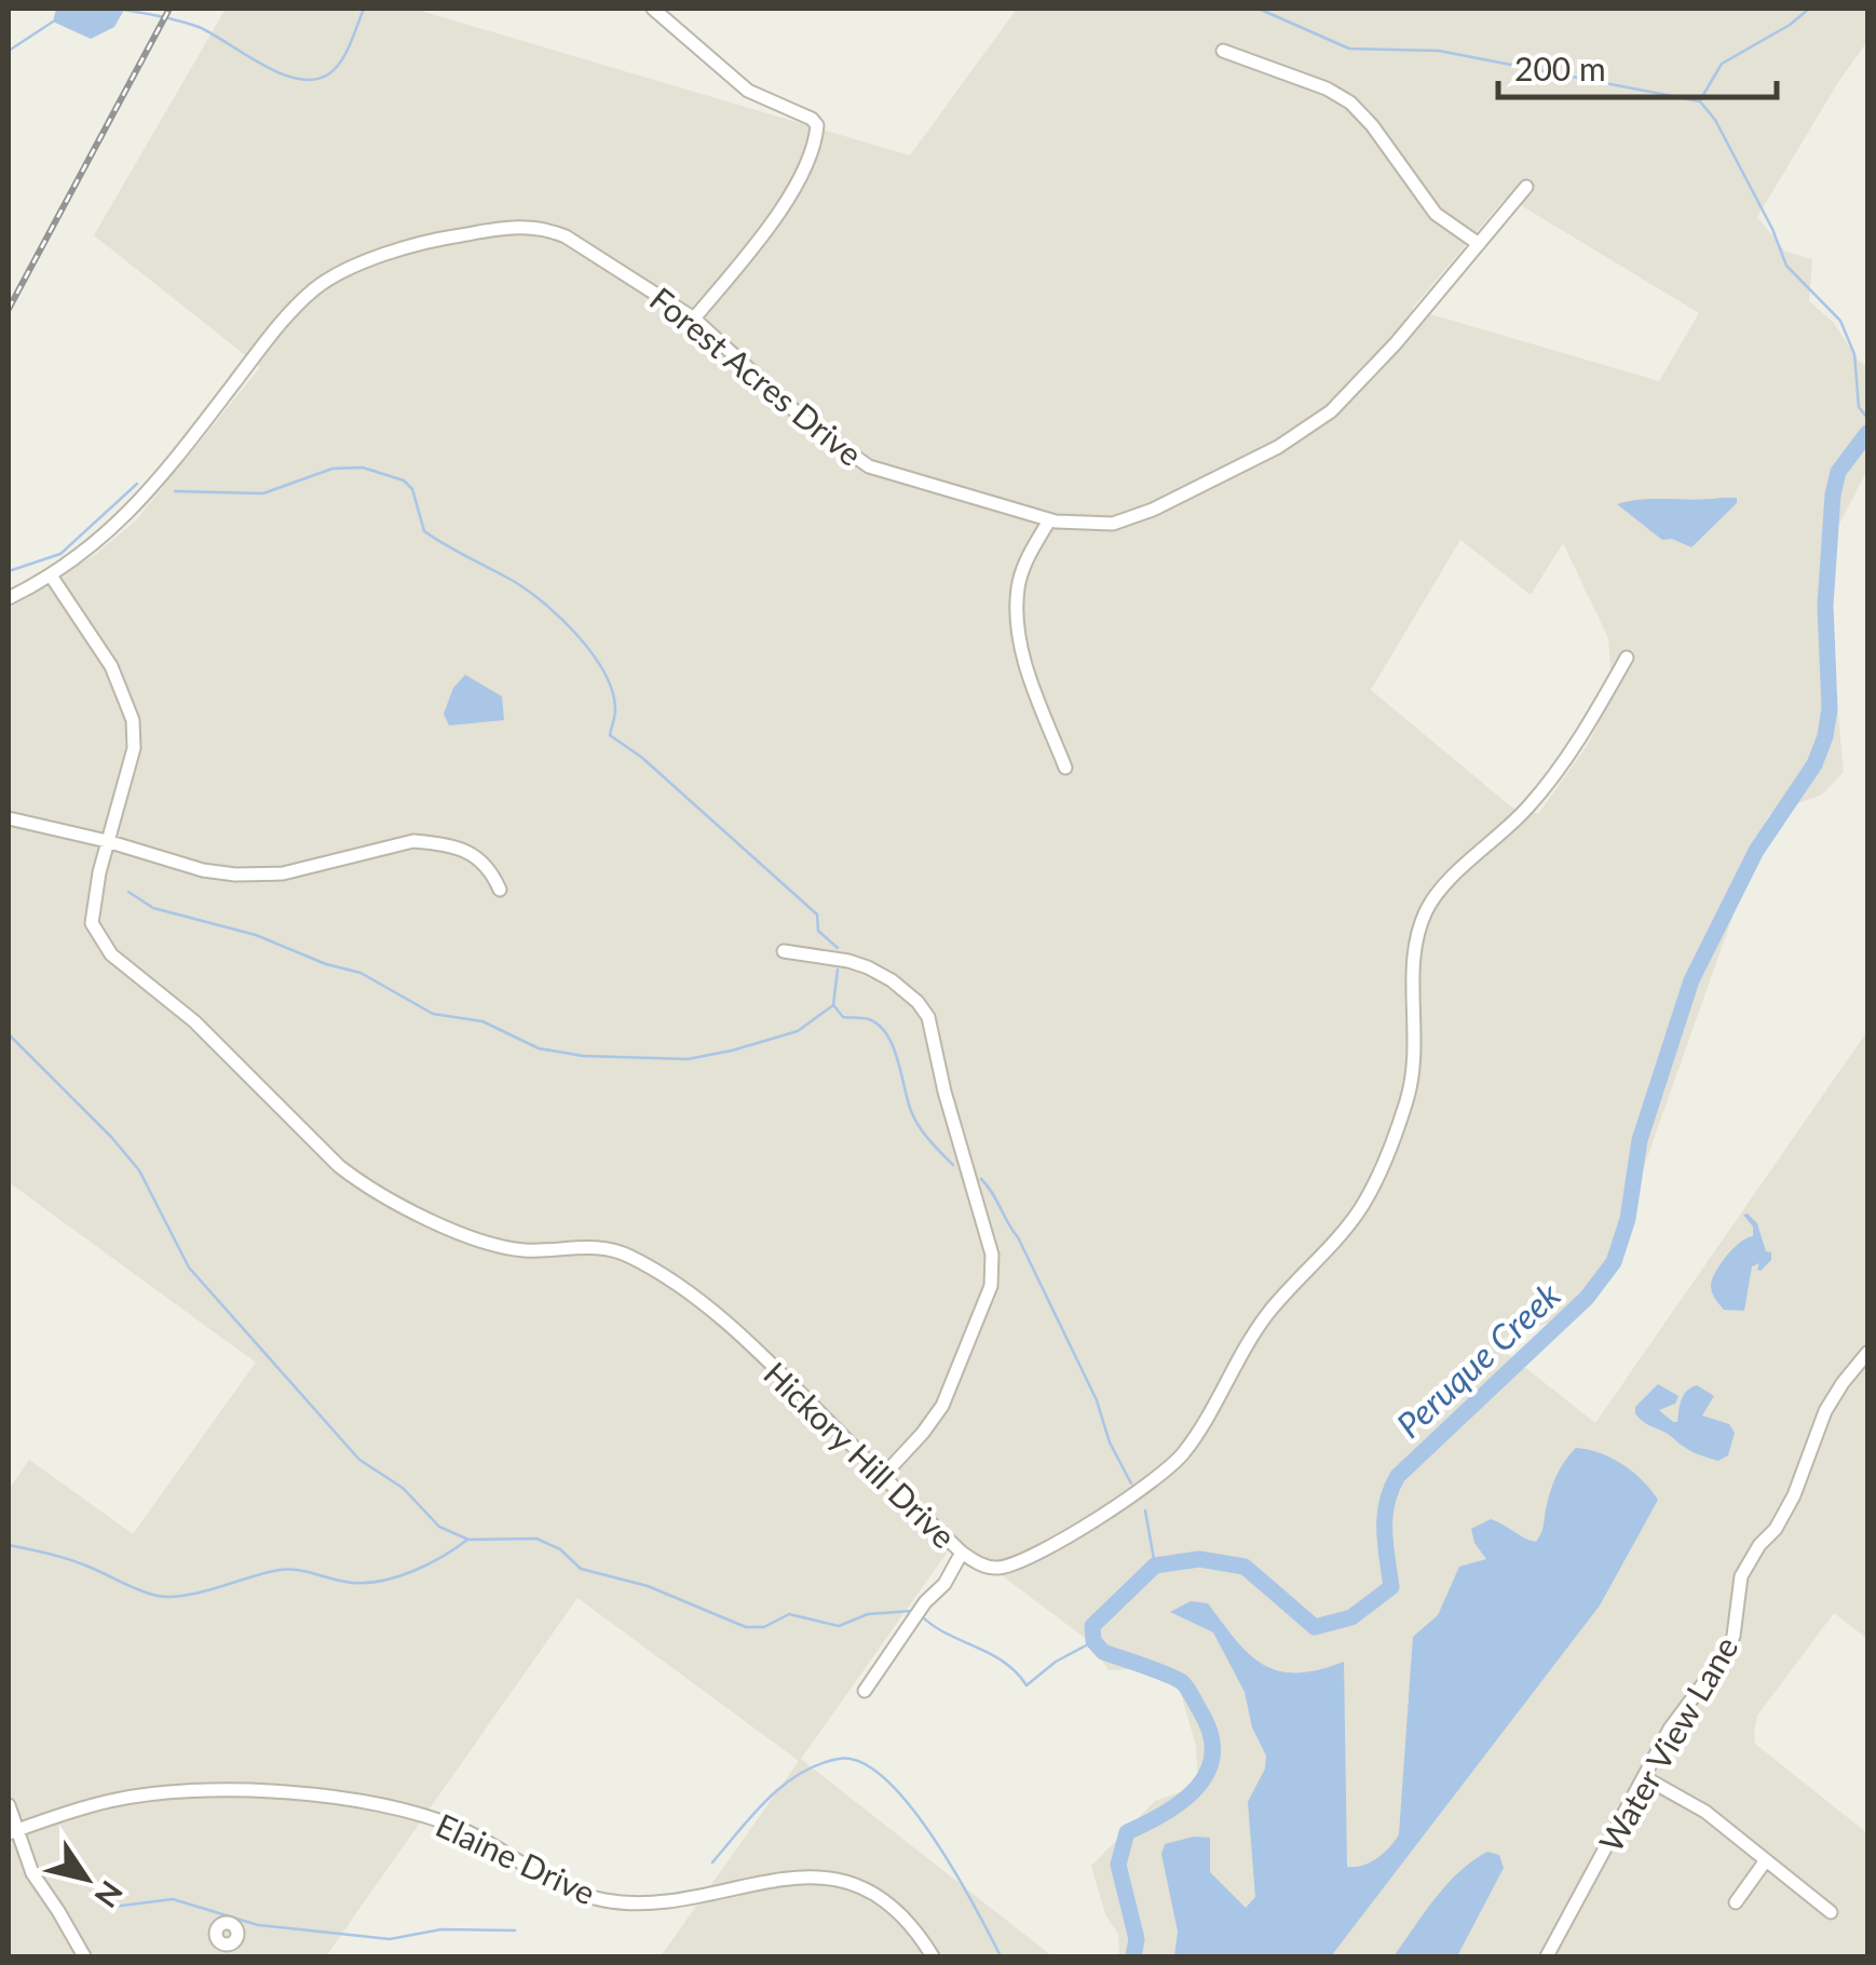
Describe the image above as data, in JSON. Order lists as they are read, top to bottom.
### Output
{
  "streets": {
    "street": [
      "Forest Acres Drive",
      "Hickory Hill Drive",
      "Water View Lane",
      "Elaine Drive"
    ]
  },
  "crossings": [
    ["Forest Acres Drive", "Hickory Hill Drive"]
  ],
  "water": ["Peruque Creek"],
  "scale_bar": "200 m",
  "north": "bottom right"
}
